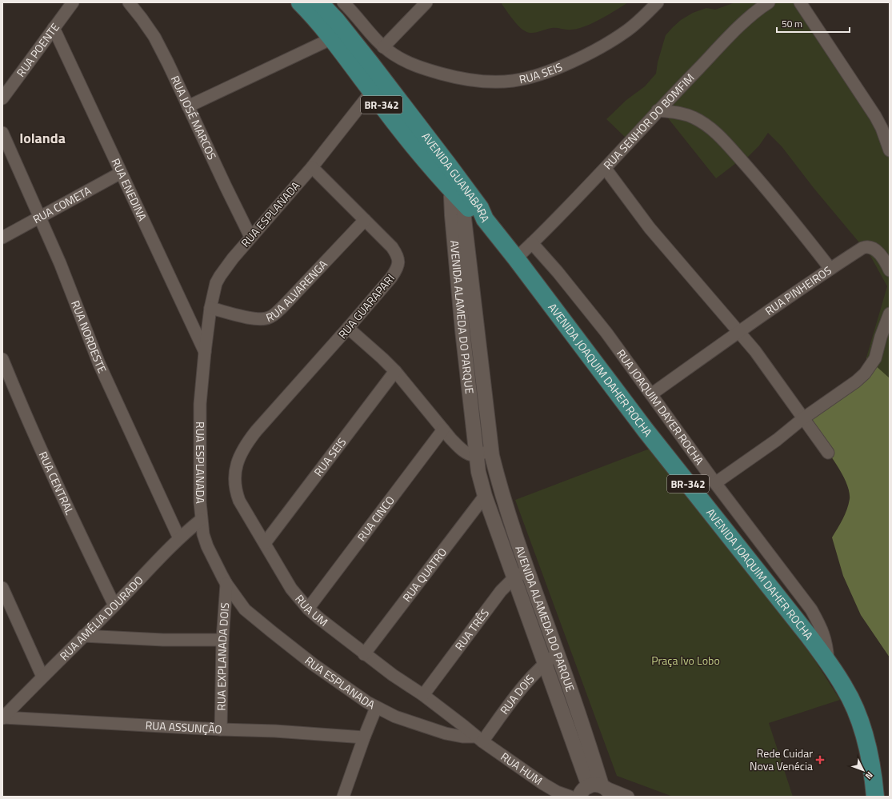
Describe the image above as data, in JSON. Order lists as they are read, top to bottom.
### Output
{
  "streets": {
    "main road": ["BR-342", "AVENIDA GUANABARA", "AVENIDA JOAQUIM DAHER ROCHA"],
    "street": [
      "RUA POENTE",
      "RUA SEIS",
      "RUA JOSÉ MARCOS",
      "RUA SENHOR DO BOMFIM",
      "RUA ENEDINA",
      "RUA COMETA",
      "RUA ESPLANADA",
      "RUA ALVARENGA",
      "RUA PINHEIROS",
      "RUA GUARAPARI",
      "AVENIDA ALAMEDA DO PARQUE",
      "RUA NORDESTE",
      "RUA JOAQUIM DAYER ROCHA",
      "RUA CENTRAL",
      "RUA CINCO",
      "RUA QUATRO",
      "RUA UM",
      "RUA AMÉLIA DOURADO",
      "RUA TRÊS",
      "RUA EXPLANADA DOIS",
      "RUA DOIS",
      "RUA ASSUNÇÃO",
      "RUA HUM"
    ]
  },
  "crossings": [
    ["RUA POENTE", "RUA ENEDINA"],
    ["RUA SEIS", "RUA UM"],
    ["RUA JOSÉ MARCOS", "RUA ESPLANADA"],
    ["RUA SENHOR DO BOMFIM", "RUA JOAQUIM DAYER ROCHA"],
    ["AVENIDA GUANABARA", "RUA ESPLANADA"],
    ["AVENIDA GUANABARA", "AVENIDA ALAMEDA DO PARQUE"],
    ["AVENIDA GUANABARA", "AVENIDA JOAQUIM DAHER ROCHA"],
    ["RUA ENEDINA", "RUA COMETA"],
    ["RUA ENEDINA", "RUA ESPLANADA"],
    ["RUA COMETA", "RUA NORDESTE"],
    ["RUA ESPLANADA", "RUA ALVARENGA"],
    ["RUA ESPLANADA", "RUA GUARAPARI"],
    ["RUA ESPLANADA", "RUA UM"],
    ["RUA ESPLANADA", "RUA AMÉLIA DOURADO"],
    ["RUA ESPLANADA", "RUA EXPLANADA DOIS"],
    ["RUA ESPLANADA", "RUA DOIS"],
    ["RUA ESPLANADA", "RUA HUM"],
    ["RUA ALVARENGA", "RUA GUARAPARI"],
    ["RUA PINHEIROS", "RUA JOAQUIM DAYER ROCHA"],
    ["RUA GUARAPARI", "RUA UM"],
    ["AVENIDA ALAMEDA DO PARQUE", "RUA QUATRO"],
    ["AVENIDA ALAMEDA DO PARQUE", "RUA TRÊS"],
    ["AVENIDA ALAMEDA DO PARQUE", "RUA DOIS"],
    ["RUA NORDESTE", "RUA AMÉLIA DOURADO"],
    ["AVENIDA JOAQUIM DAHER ROCHA", "RUA JOAQUIM DAYER ROCHA"],
    ["RUA CENTRAL", "RUA AMÉLIA DOURADO"],
    ["RUA CINCO", "RUA UM"],
    ["RUA QUATRO", "RUA UM"],
    ["RUA UM", "RUA TRÊS"],
    ["RUA UM", "RUA DOIS"],
    ["RUA UM", "RUA HUM"],
    ["RUA AMÉLIA DOURADO", "RUA ASSUNÇÃO"],
    ["RUA EXPLANADA DOIS", "RUA ASSUNÇÃO"],
    ["RUA DOIS", "RUA HUM"]
  ],
  "districts": ["Iolanda"],
  "parks": ["Praça Ivo Lobo"],
  "places": {
    "health": ["Rede Cuidar Nova Venécia"]
  },
  "scale_bar": "50 m",
  "north": "bottom right"
}
